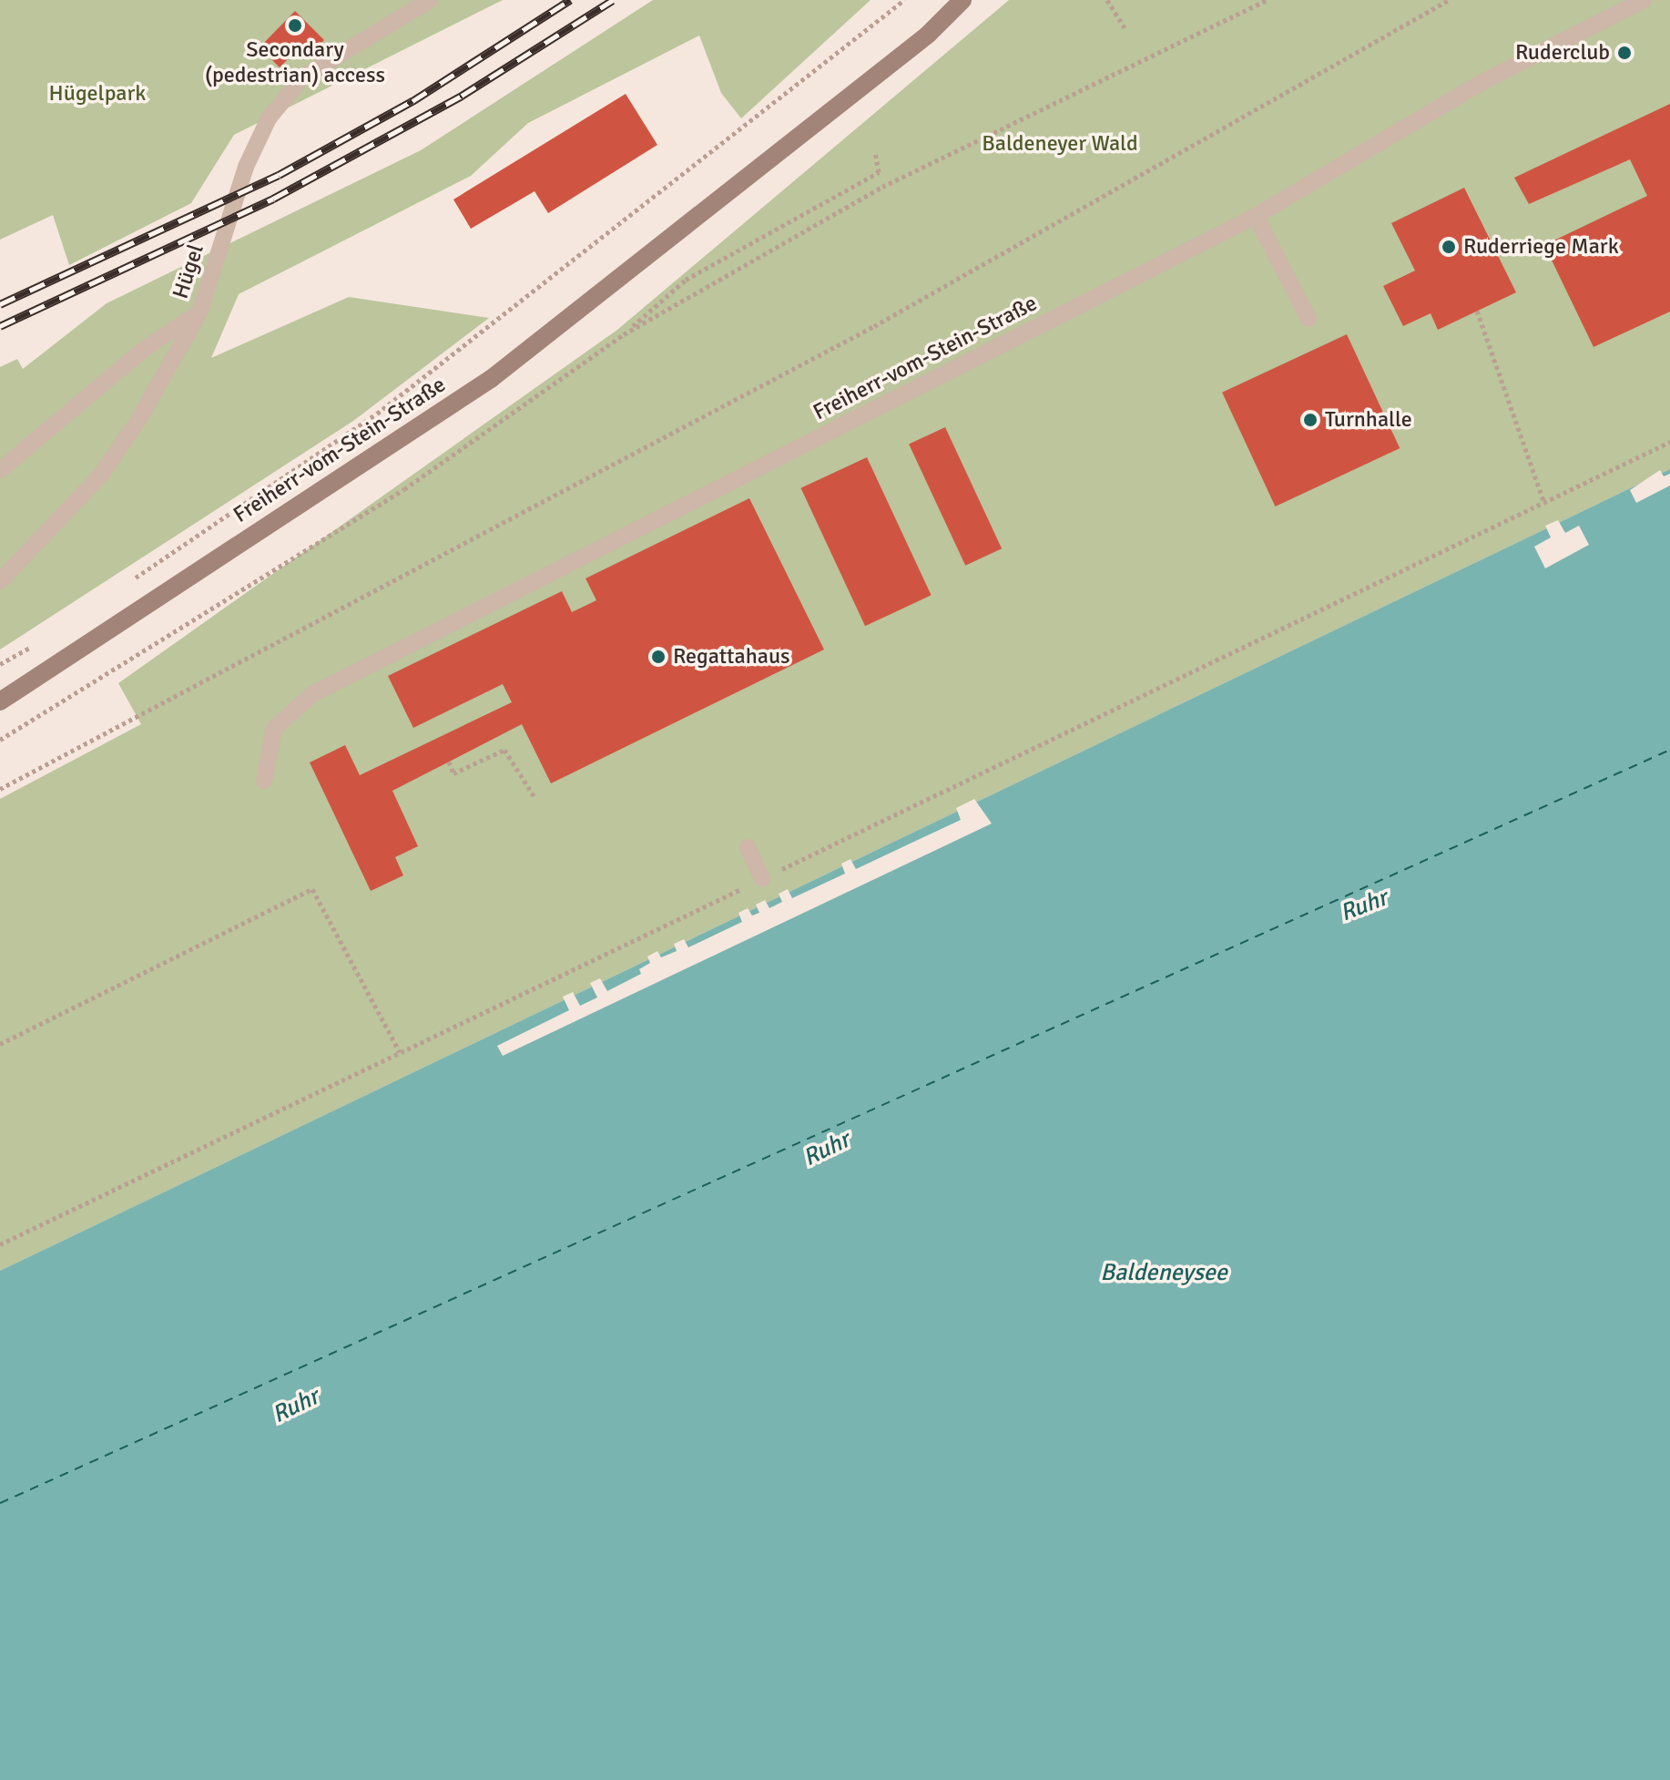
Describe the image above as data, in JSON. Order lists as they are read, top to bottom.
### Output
{
  "streets": {
    "main road": ["Freiherr-vom-Stein-Straße"],
    "lane": ["Hügel"]
  },
  "water": ["Ruhr", "Baldeneysee"],
  "parks": ["Hügelpark", "Baldeneyer Wald"],
  "places": [
    "Secondary (pedestrian) access",
    "Ruderclub",
    "Ruderriege Mark",
    "Turnhalle",
    "Regattahaus"
  ]
}
